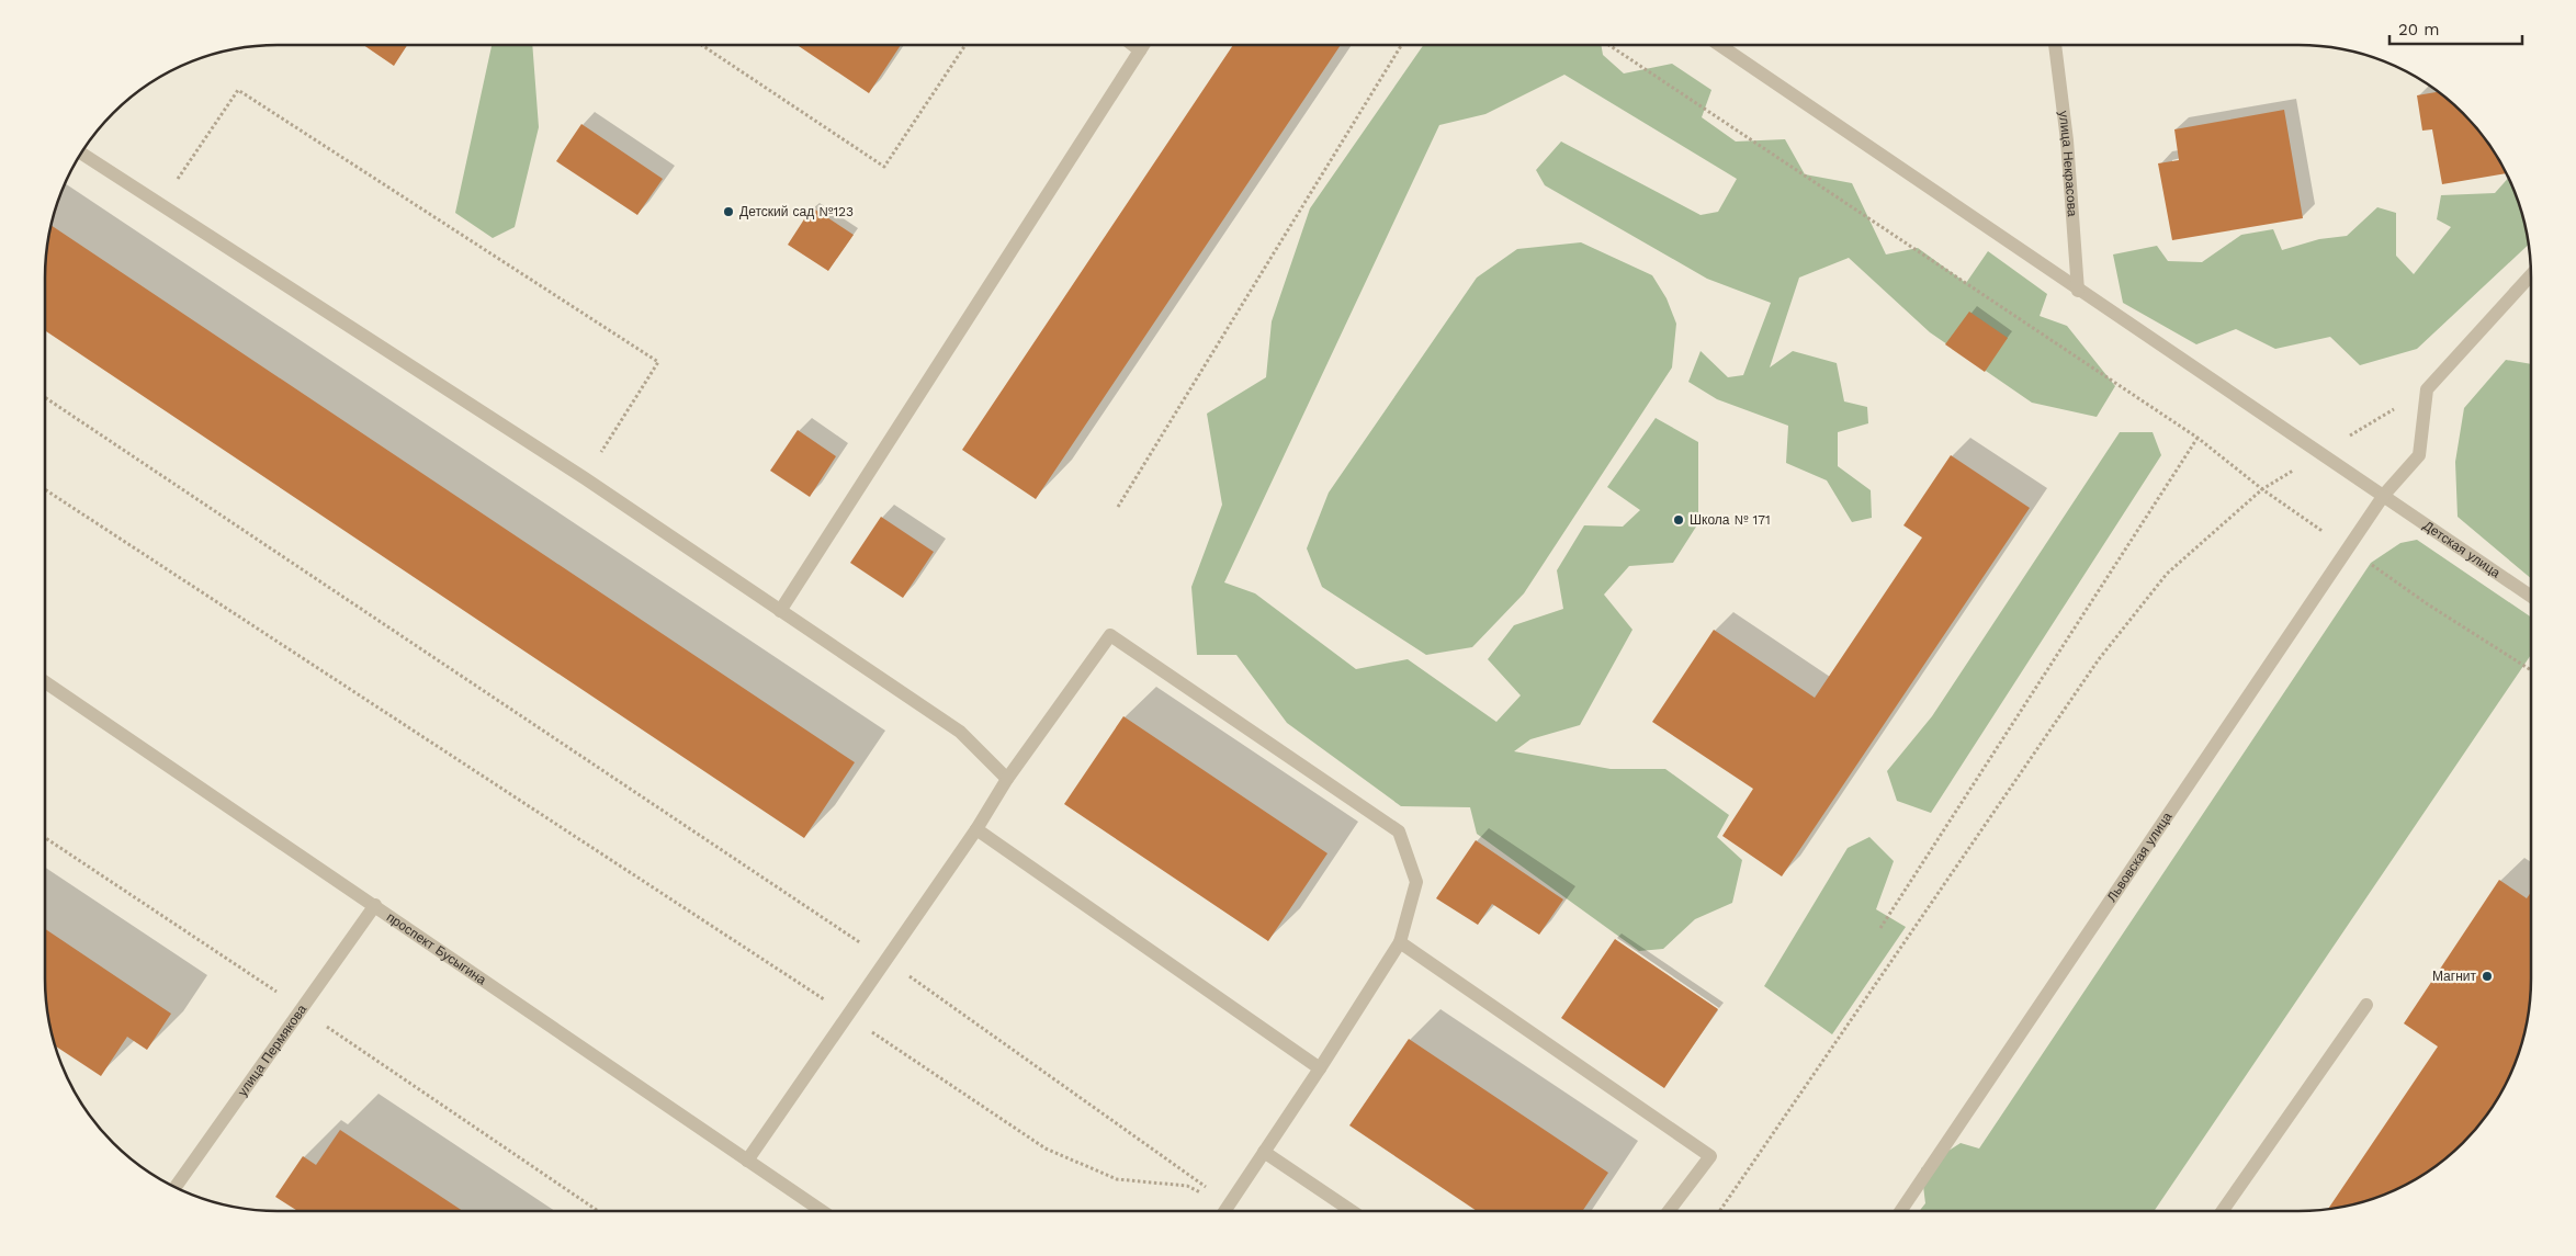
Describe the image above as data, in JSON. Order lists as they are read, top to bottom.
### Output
{
  "streets": {
    "street": [
      "улица Некрасова",
      "Детская улица",
      "Львовская улица",
      "проспект Бусыгина",
      "улица Пермякова"
    ]
  },
  "crossings": [
    ["улица Некрасова", "Детская улица"],
    ["Детская улица", "Львовская улица"],
    ["проспект Бусыгина", "улица Пермякова"]
  ],
  "places": ["Детский сад №123", "Школа № 171", "Магнит"],
  "scale_bar": "20 m"
}
